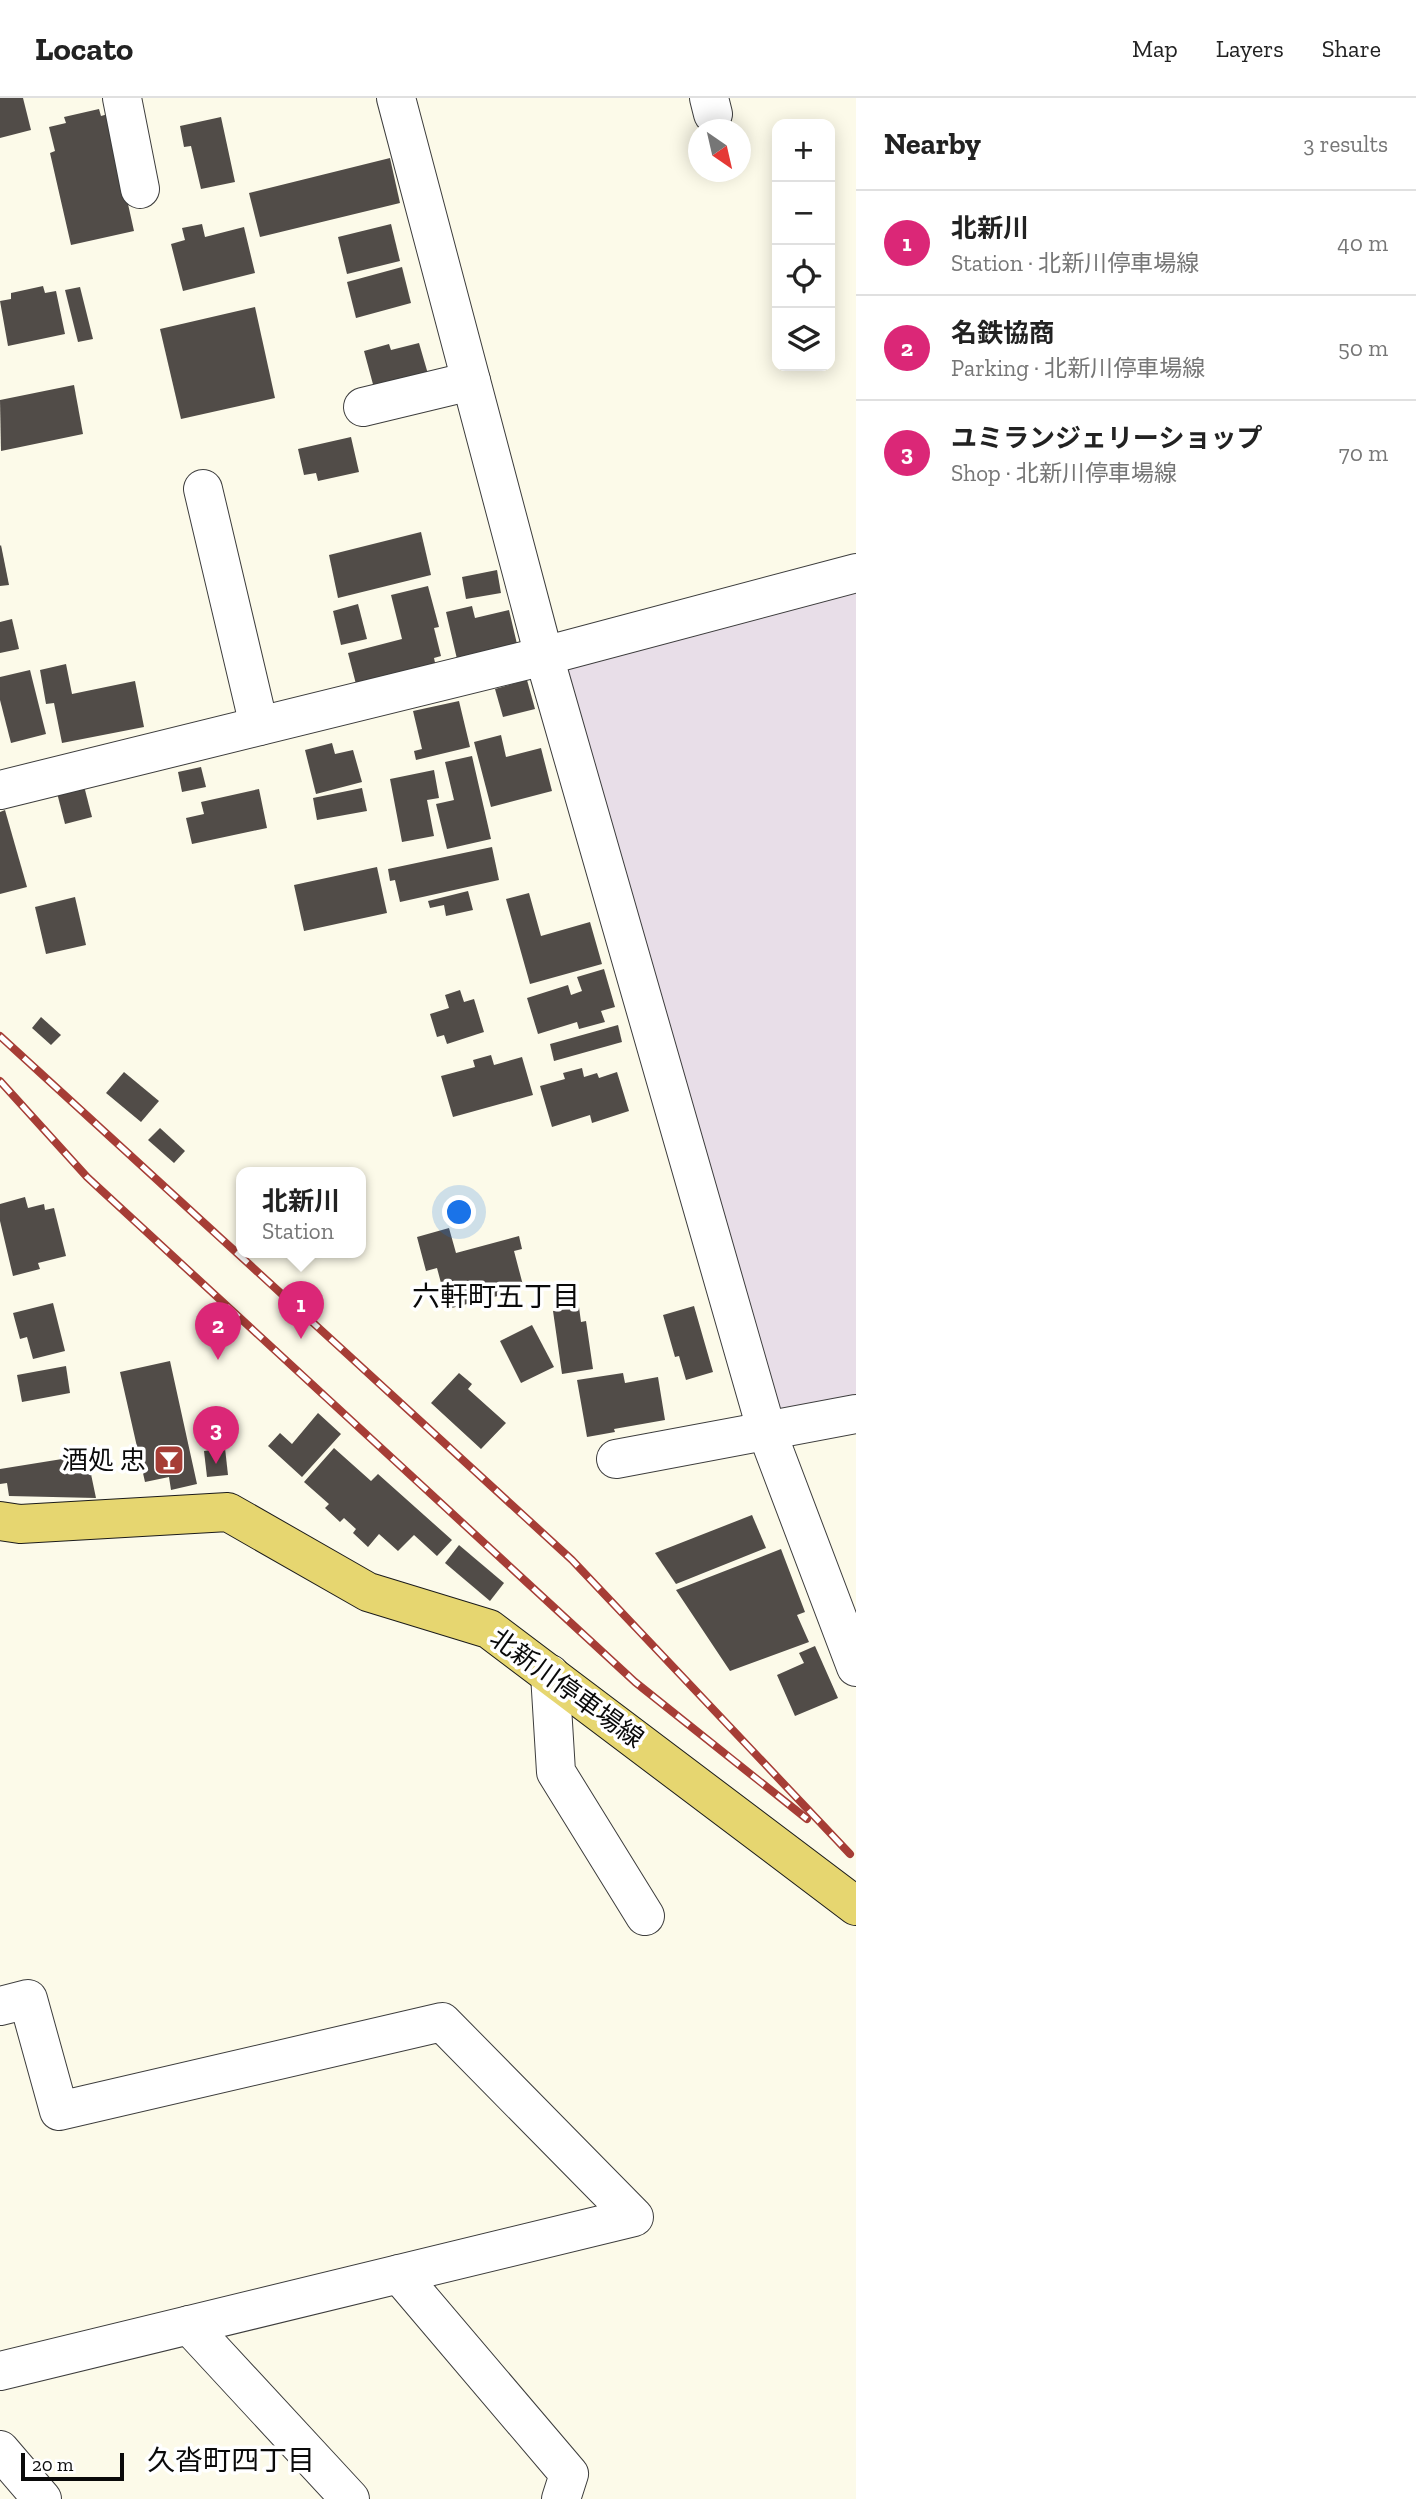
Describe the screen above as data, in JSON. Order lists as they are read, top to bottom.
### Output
{
  "streets": {
    "main road": ["北新川停車場線"]
  },
  "districts": ["六軒町五丁目", "久沓町四丁目"],
  "places": {
    "bar": ["酒処 忠"]
  },
  "scale_bar": "20 m",
  "north": "bottom right",
  "page": {
    "header": "Locato",
    "nav": ["Map", "Layers", "Share"],
    "heading": ["Nearby", "3 results"],
    "map_buttons": ["+", "−"],
    "list": [
      {
        "mark": "1",
        "name": "北新川",
        "note": "Station · 北新川停車場線",
        "value": "40 m"
      },
      {
        "mark": "2",
        "name": "名鉄協商",
        "note": "Parking · 北新川停車場線",
        "value": "50 m"
      },
      {
        "mark": "3",
        "name": "ユミランジェリーショップ",
        "note": "Shop · 北新川停車場線",
        "value": "70 m"
      }
    ],
    "popup": ["北新川", "Station"],
    "pins": ["1", "2", "3"],
    "scale": "20 m"
  }
}
